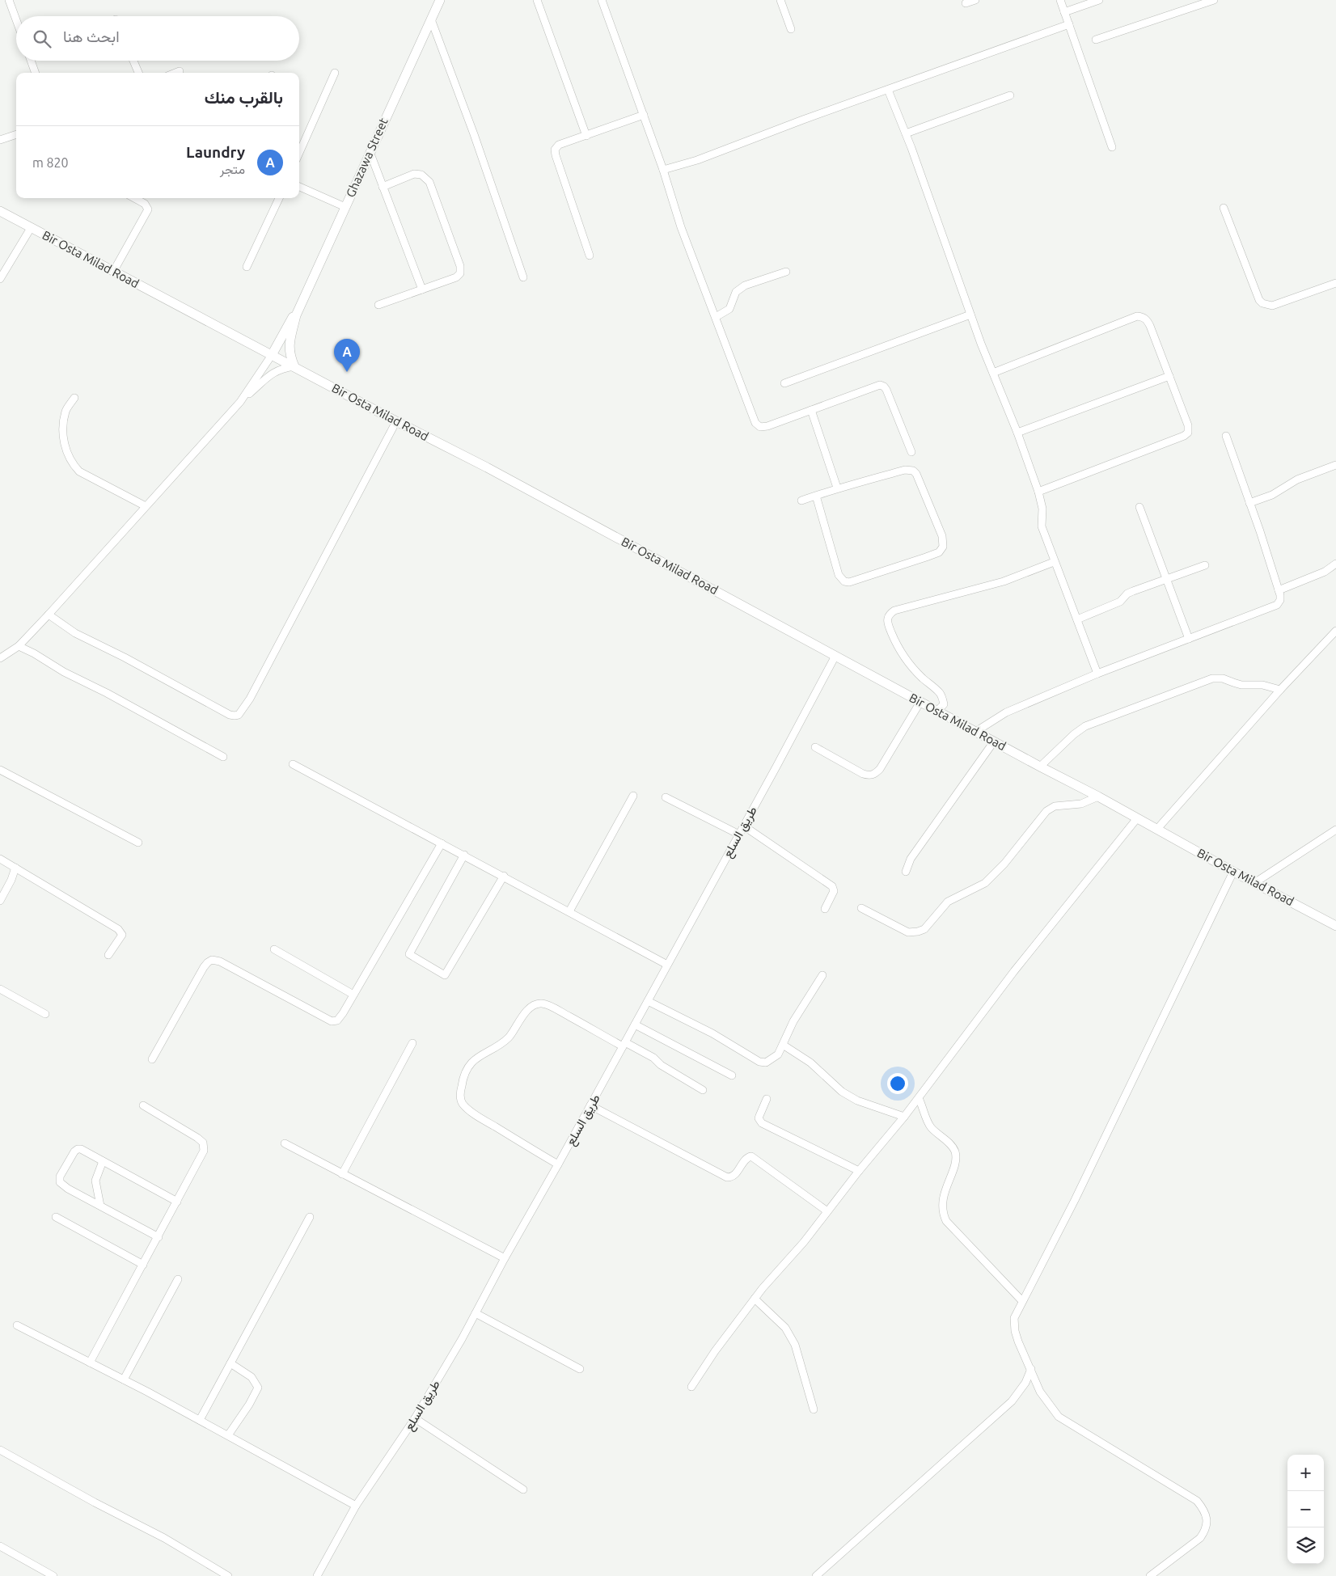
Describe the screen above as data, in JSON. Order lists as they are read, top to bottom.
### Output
{
  "streets": {
    "main road": ["Ghazawa Street", "Bir Osta Milad Road"],
    "street": ["طريق السلع"]
  },
  "crossings": [
    ["Bir Osta Milad Road", "طريق السلع"]
  ],
  "page": {
    "search": "ابحث هنا",
    "heading": "بالقرب منك",
    "list": [
      {
        "mark": "A",
        "name": "Laundry",
        "note": "متجر",
        "value": "820 m"
      }
    ],
    "pins": "A",
    "map_buttons": ["+", "−"]
  }
}
